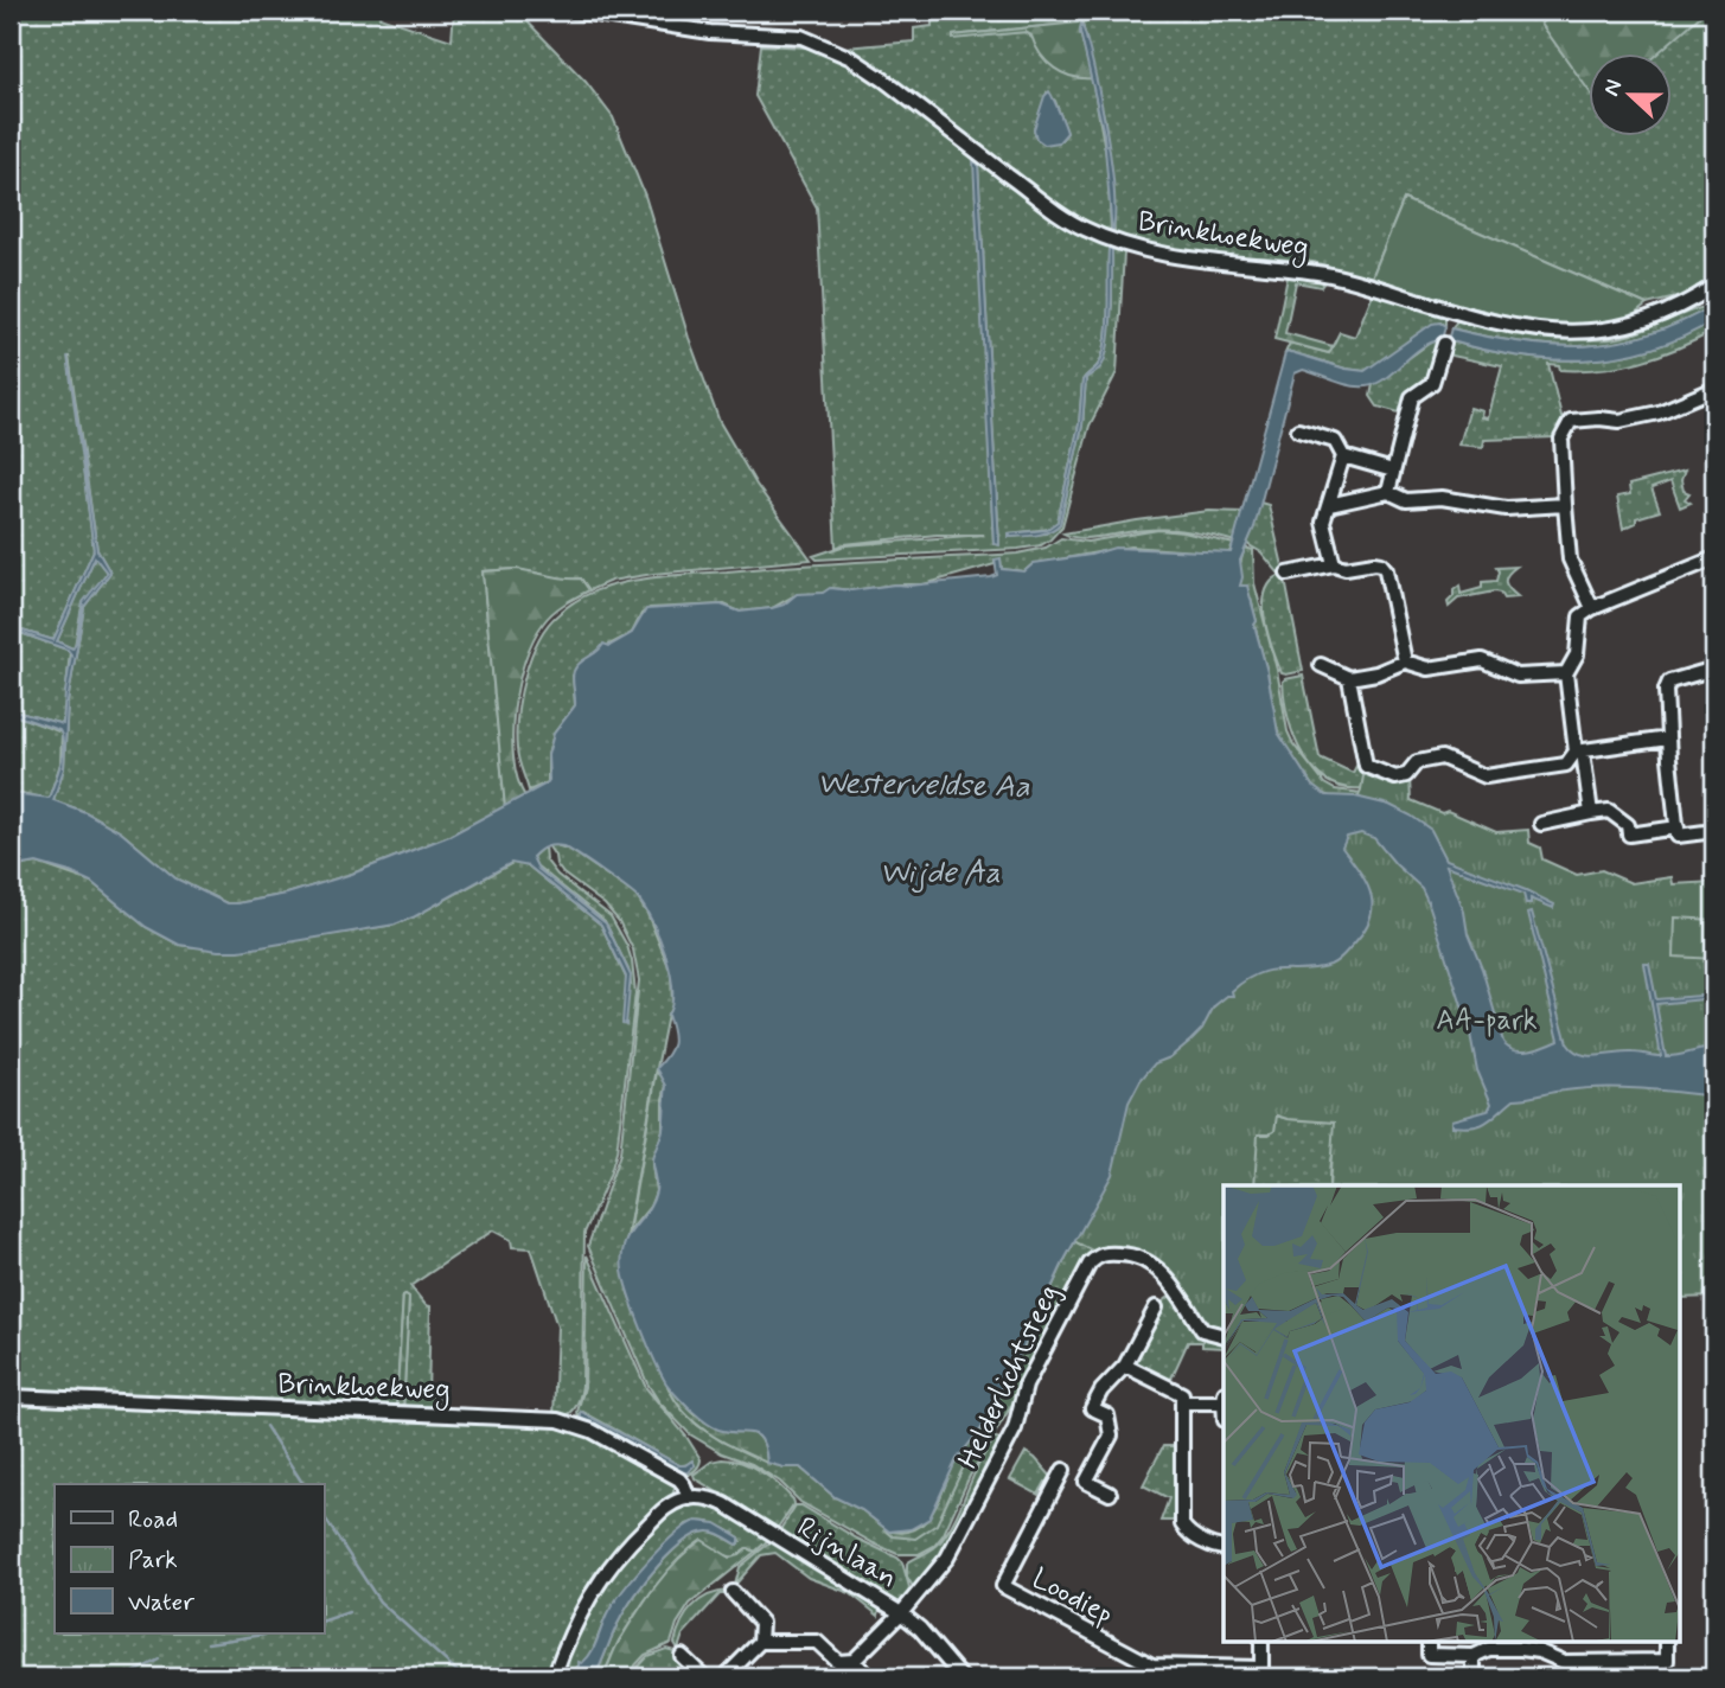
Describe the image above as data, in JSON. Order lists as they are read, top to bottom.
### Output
{
  "streets": {
    "street": [
      "Brinkhoekweg",
      "Helderlichtsteeg",
      "Rijnlaan",
      "Loodiep"
    ]
  },
  "crossings": [
    ["Brinkhoekweg", "Rijnlaan"],
    ["Helderlichtsteeg", "Rijnlaan"]
  ],
  "water": ["Westerveldse Aa", "Wijde Aa"],
  "parks": ["AA-park"],
  "legend": ["Road", "Park", "Water"],
  "north": "left"
}
